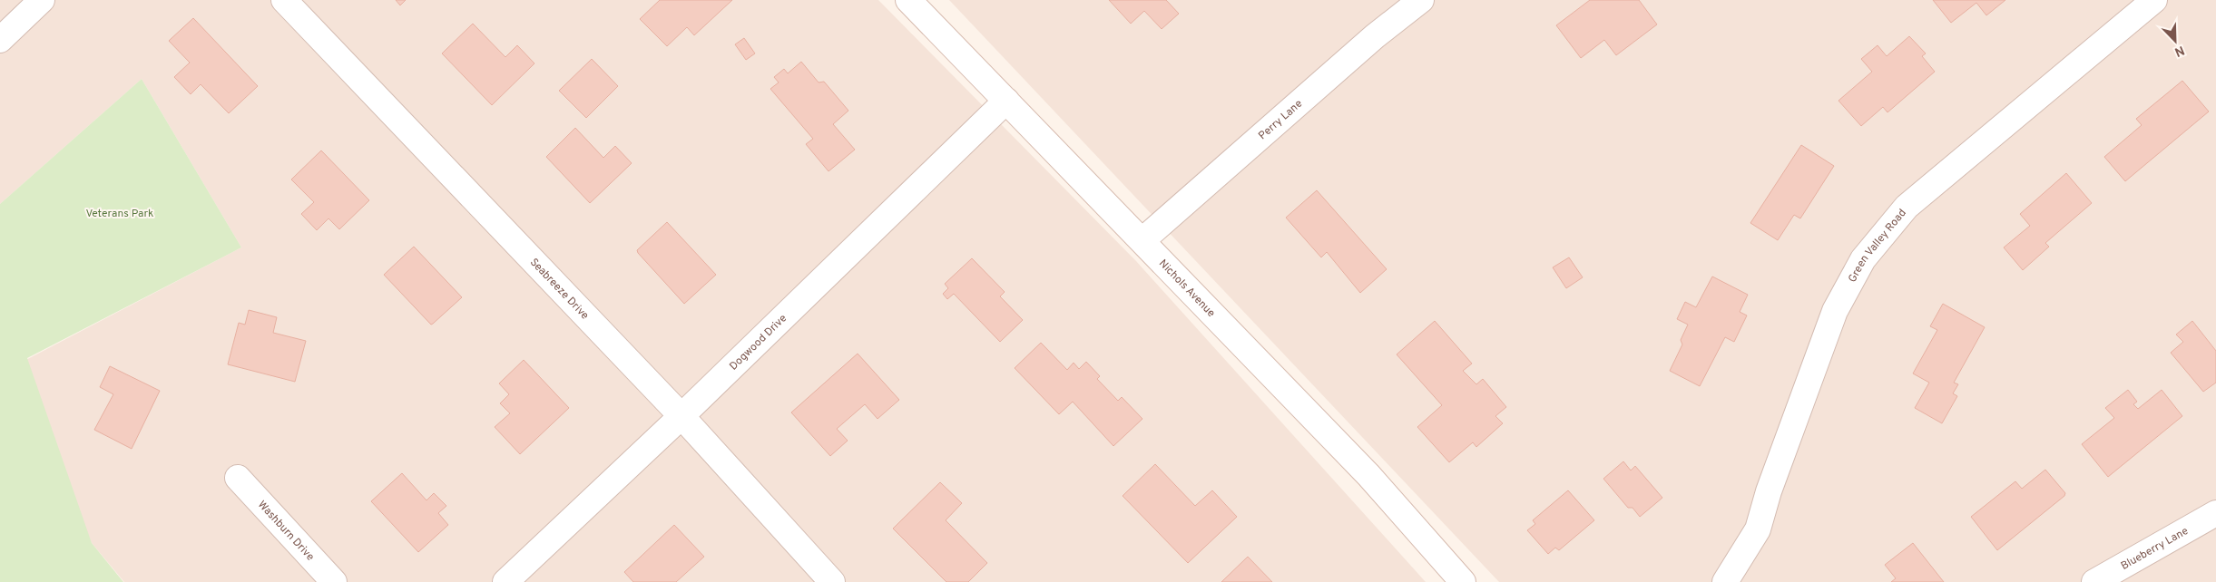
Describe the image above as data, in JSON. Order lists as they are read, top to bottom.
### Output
{
  "streets": {
    "street": [
      "Perry Lane",
      "Green Valley Road",
      "Nichols Avenue",
      "Seabreeze Drive",
      "Dogwood Drive",
      "Washburn Drive",
      "Blueberry Lane"
    ]
  },
  "crossings": [
    ["Perry Lane", "Nichols Avenue"],
    ["Nichols Avenue", "Dogwood Drive"],
    ["Seabreeze Drive", "Dogwood Drive"]
  ],
  "parks": ["Veterans Park"],
  "north": "bottom right"
}
